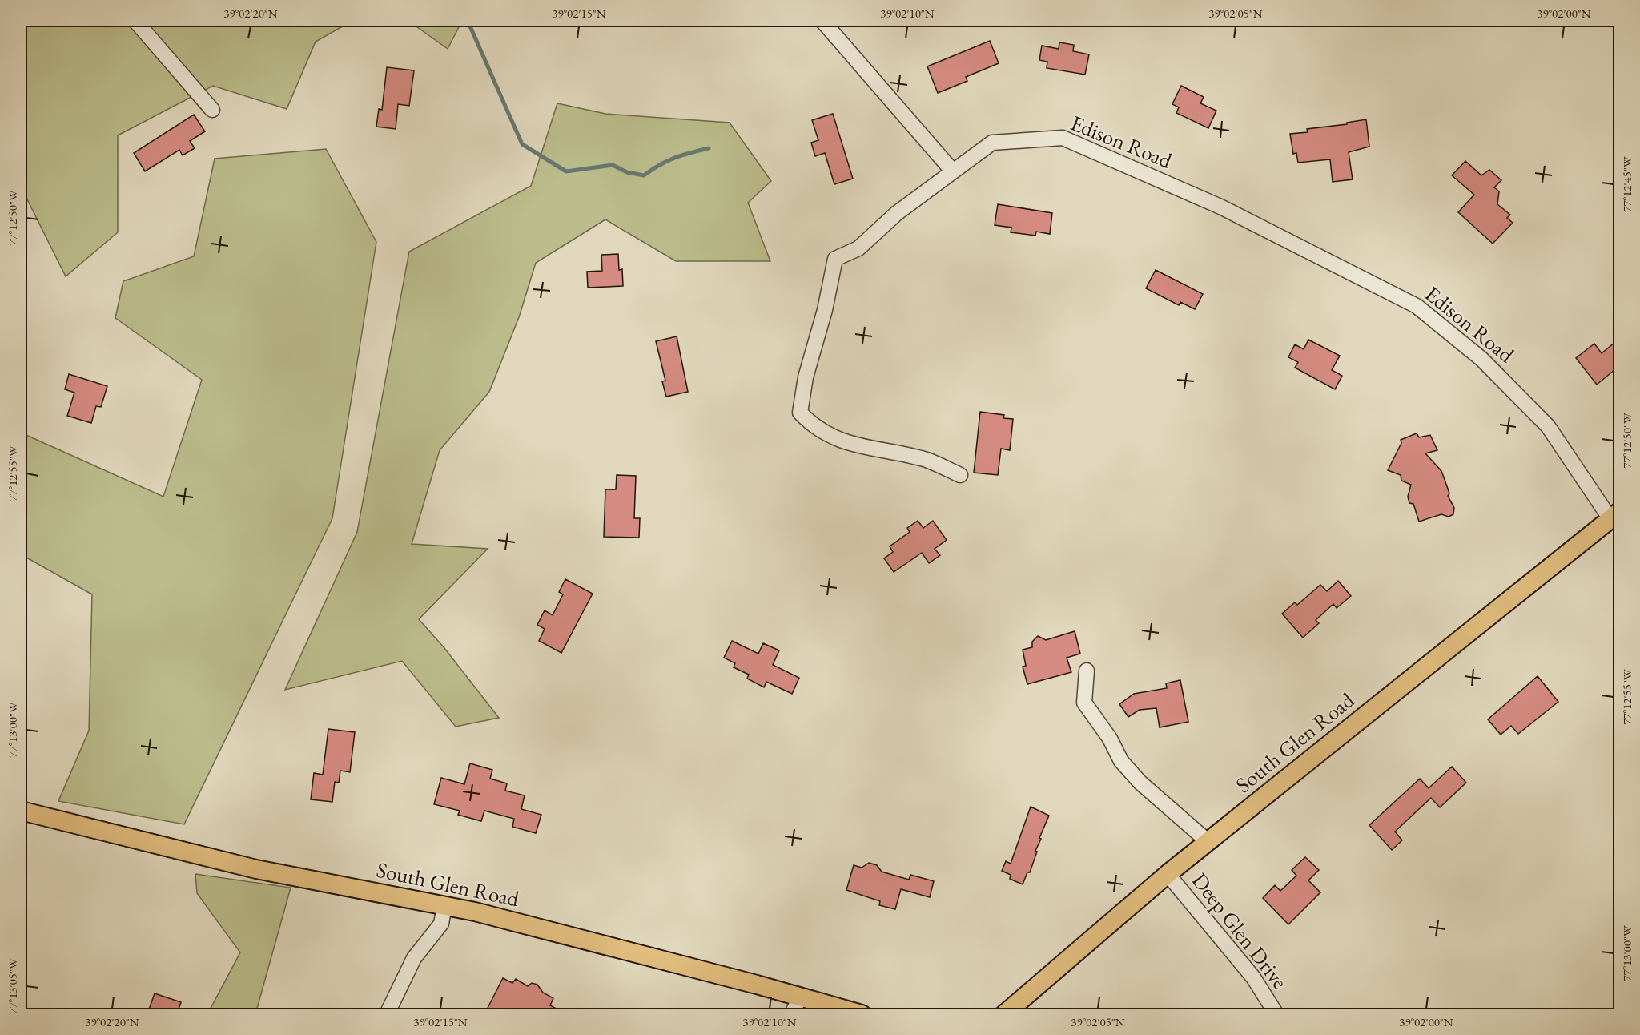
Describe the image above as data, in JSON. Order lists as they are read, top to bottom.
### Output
{
  "streets": {
    "main road": ["South Glen Road"],
    "street": ["Edison Road", "Deep Glen Drive"]
  },
  "crossings": [
    ["Edison Road", "South Glen Road"],
    ["South Glen Road", "Deep Glen Drive"]
  ],
  "coordinates": [
    "39°02'20\"N",
    "39°02'15\"N",
    "39°02'10\"N",
    "39°02'05\"N",
    "39°02'00\"N",
    "77°12'45\"W",
    "77°12'50\"W",
    "77°12'55\"W",
    "77°13'00\"W",
    "77°13'05\"W"
  ]
}
